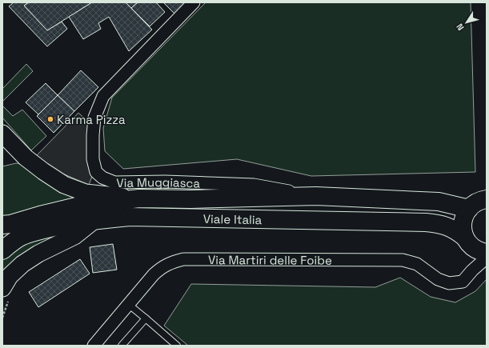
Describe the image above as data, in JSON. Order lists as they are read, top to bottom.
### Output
{
  "streets": {
    "main road": ["Viale Italia"],
    "street": ["Via Muggiasca", "Via Martiri delle Foibe"]
  },
  "crossings": [
    ["Via Muggiasca", "Viale Italia"],
    ["Viale Italia", "Via Martiri delle Foibe"]
  ],
  "places": ["Karma Pizza"],
  "north": "bottom left"
}
